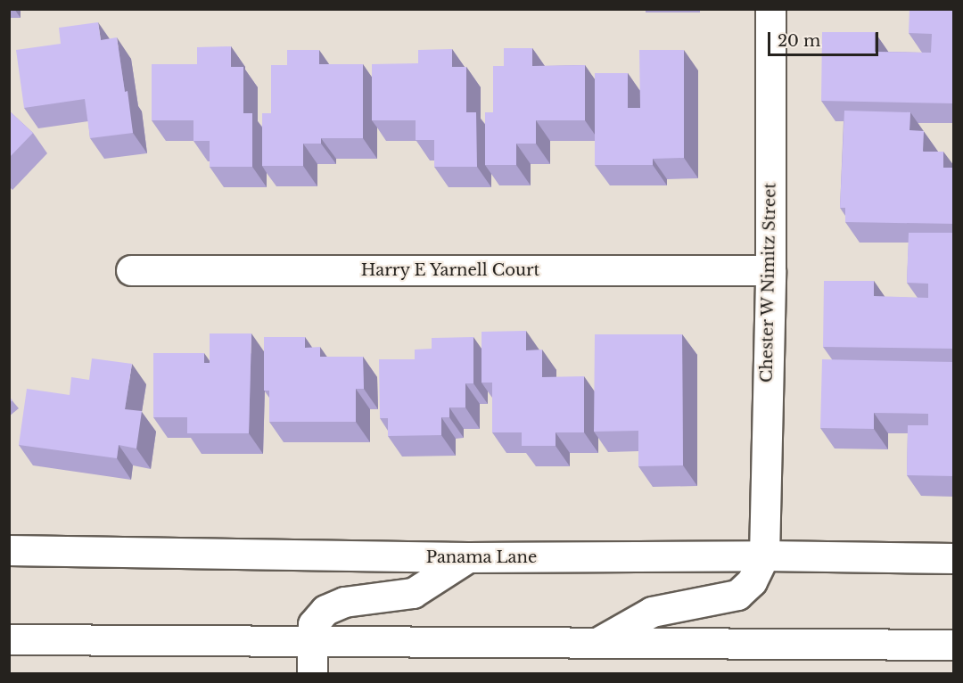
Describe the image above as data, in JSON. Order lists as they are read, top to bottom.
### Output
{
  "streets": {
    "main road": ["Harry E Yarnell Court", "Chester W Nimitz Street", "Panama Lane"]
  },
  "crossings": [
    ["Harry E Yarnell Court", "Chester W Nimitz Street"],
    ["Chester W Nimitz Street", "Panama Lane"]
  ],
  "scale_bar": "20 m"
}
